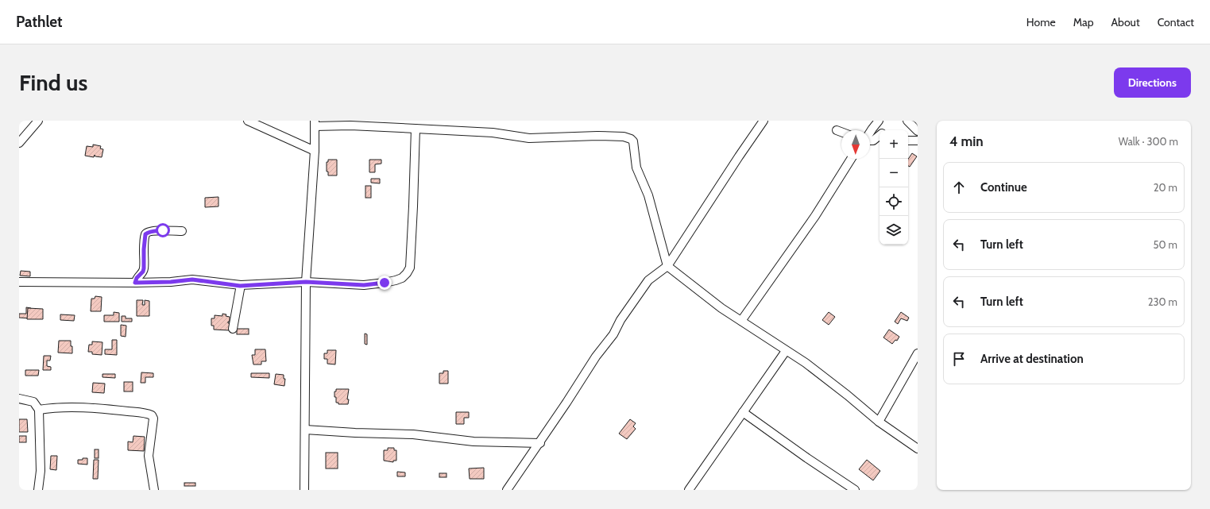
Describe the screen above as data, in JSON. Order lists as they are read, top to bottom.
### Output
{
  "north": "bottom",
  "page": {
    "header": "Pathlet",
    "nav": [
      "Home",
      "Map",
      "About",
      "Contact"
    ],
    "buttons": "Directions",
    "title": "Find us",
    "heading": ["4 min", "Walk · 300 m"],
    "map_buttons": ["+", "−"],
    "list": [
      ["Continue", "20 m"],
      ["Turn left", "50 m"],
      ["Turn left", "230 m"],
      "Arrive at destination"
    ]
  }
}
